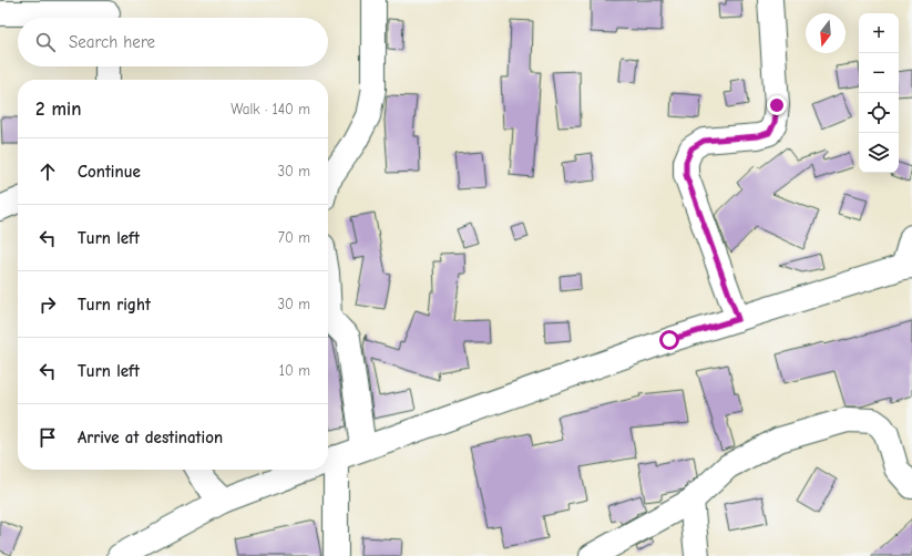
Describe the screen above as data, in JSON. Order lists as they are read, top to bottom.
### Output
{
  "north": "bottom",
  "page": {
    "map_buttons": ["+", "−"],
    "search": "Search here",
    "heading": ["2 min", "Walk · 140 m"],
    "list": [
      ["Continue", "30 m"],
      ["Turn left", "70 m"],
      ["Turn right", "30 m"],
      ["Turn left", "10 m"],
      "Arrive at destination"
    ]
  }
}
